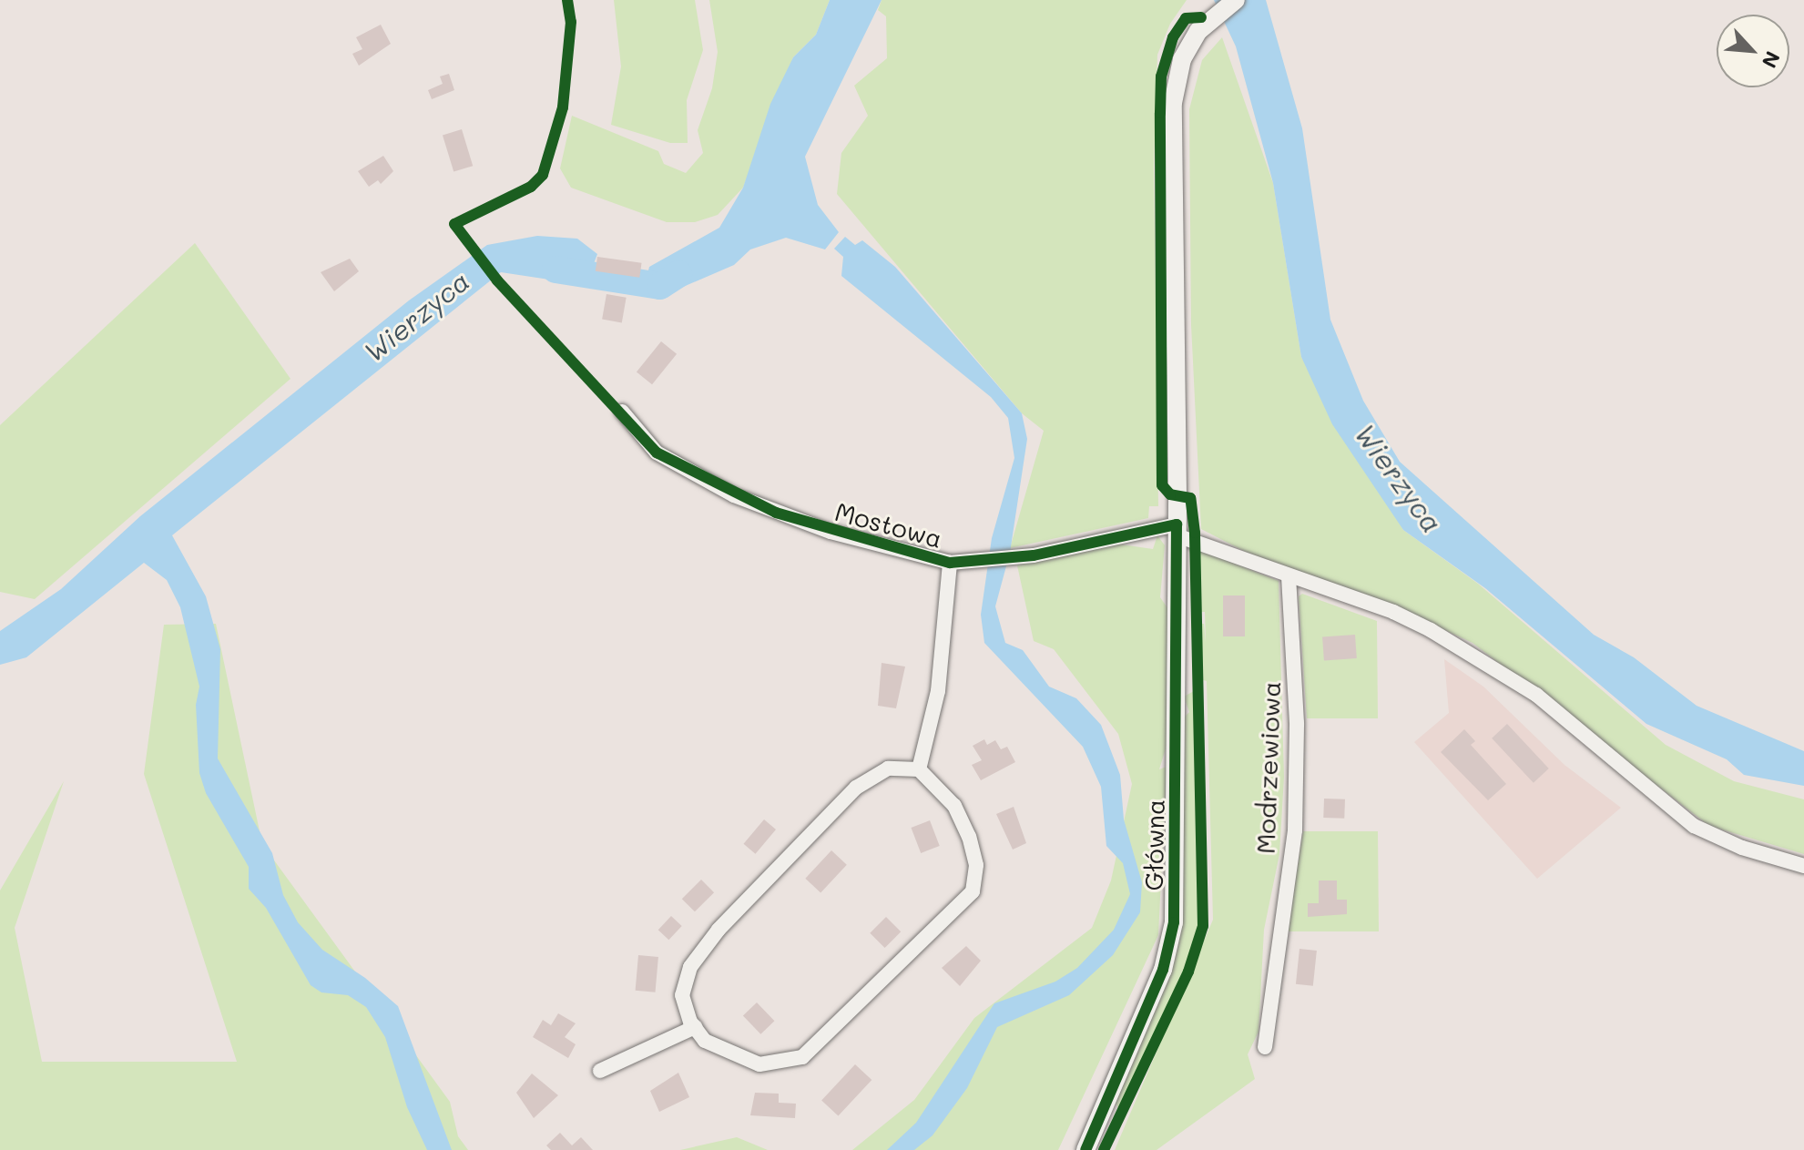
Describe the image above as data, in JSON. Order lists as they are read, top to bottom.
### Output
{
  "streets": {
    "street": ["Mostowa", "Modrzewiowa", "Główna"]
  },
  "crossings": [
    ["Mostowa", "Główna"]
  ],
  "water": ["Wierzyca"],
  "north": "bottom right"
}
